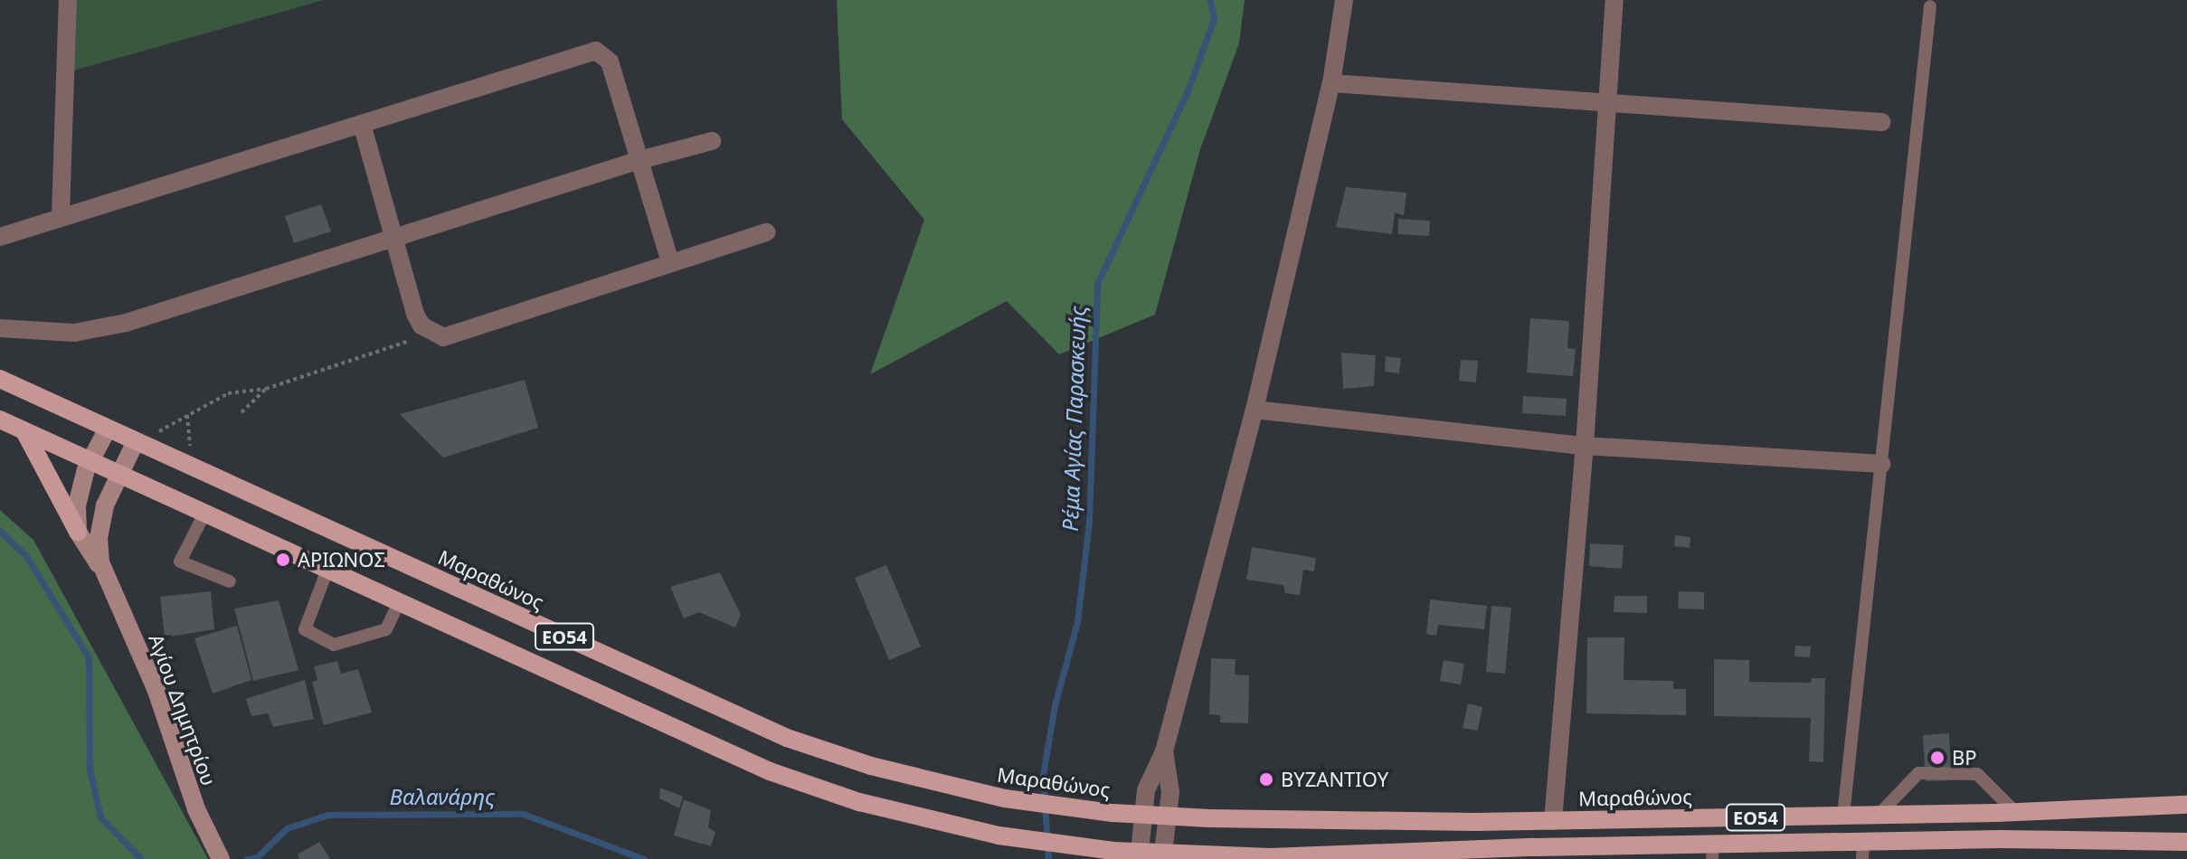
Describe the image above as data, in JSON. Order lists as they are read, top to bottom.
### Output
{
  "streets": {
    "main road": ["Μαραθώνος", "ΕΟ54"],
    "street": ["Αγίου Δημητρίου"]
  },
  "crossings": [
    ["Μαραθώνος", "Αγίου Δημητρίου"],
    ["ΕΟ54", "Αγίου Δημητρίου"]
  ],
  "water": ["Ρέμα Αγίας Παρασκευής", "Βαλανάρης"],
  "places": ["ΑΡΙΩΝΟΣ", "BP", "ΒΥΖΑΝΤΙΟΥ"]
}
